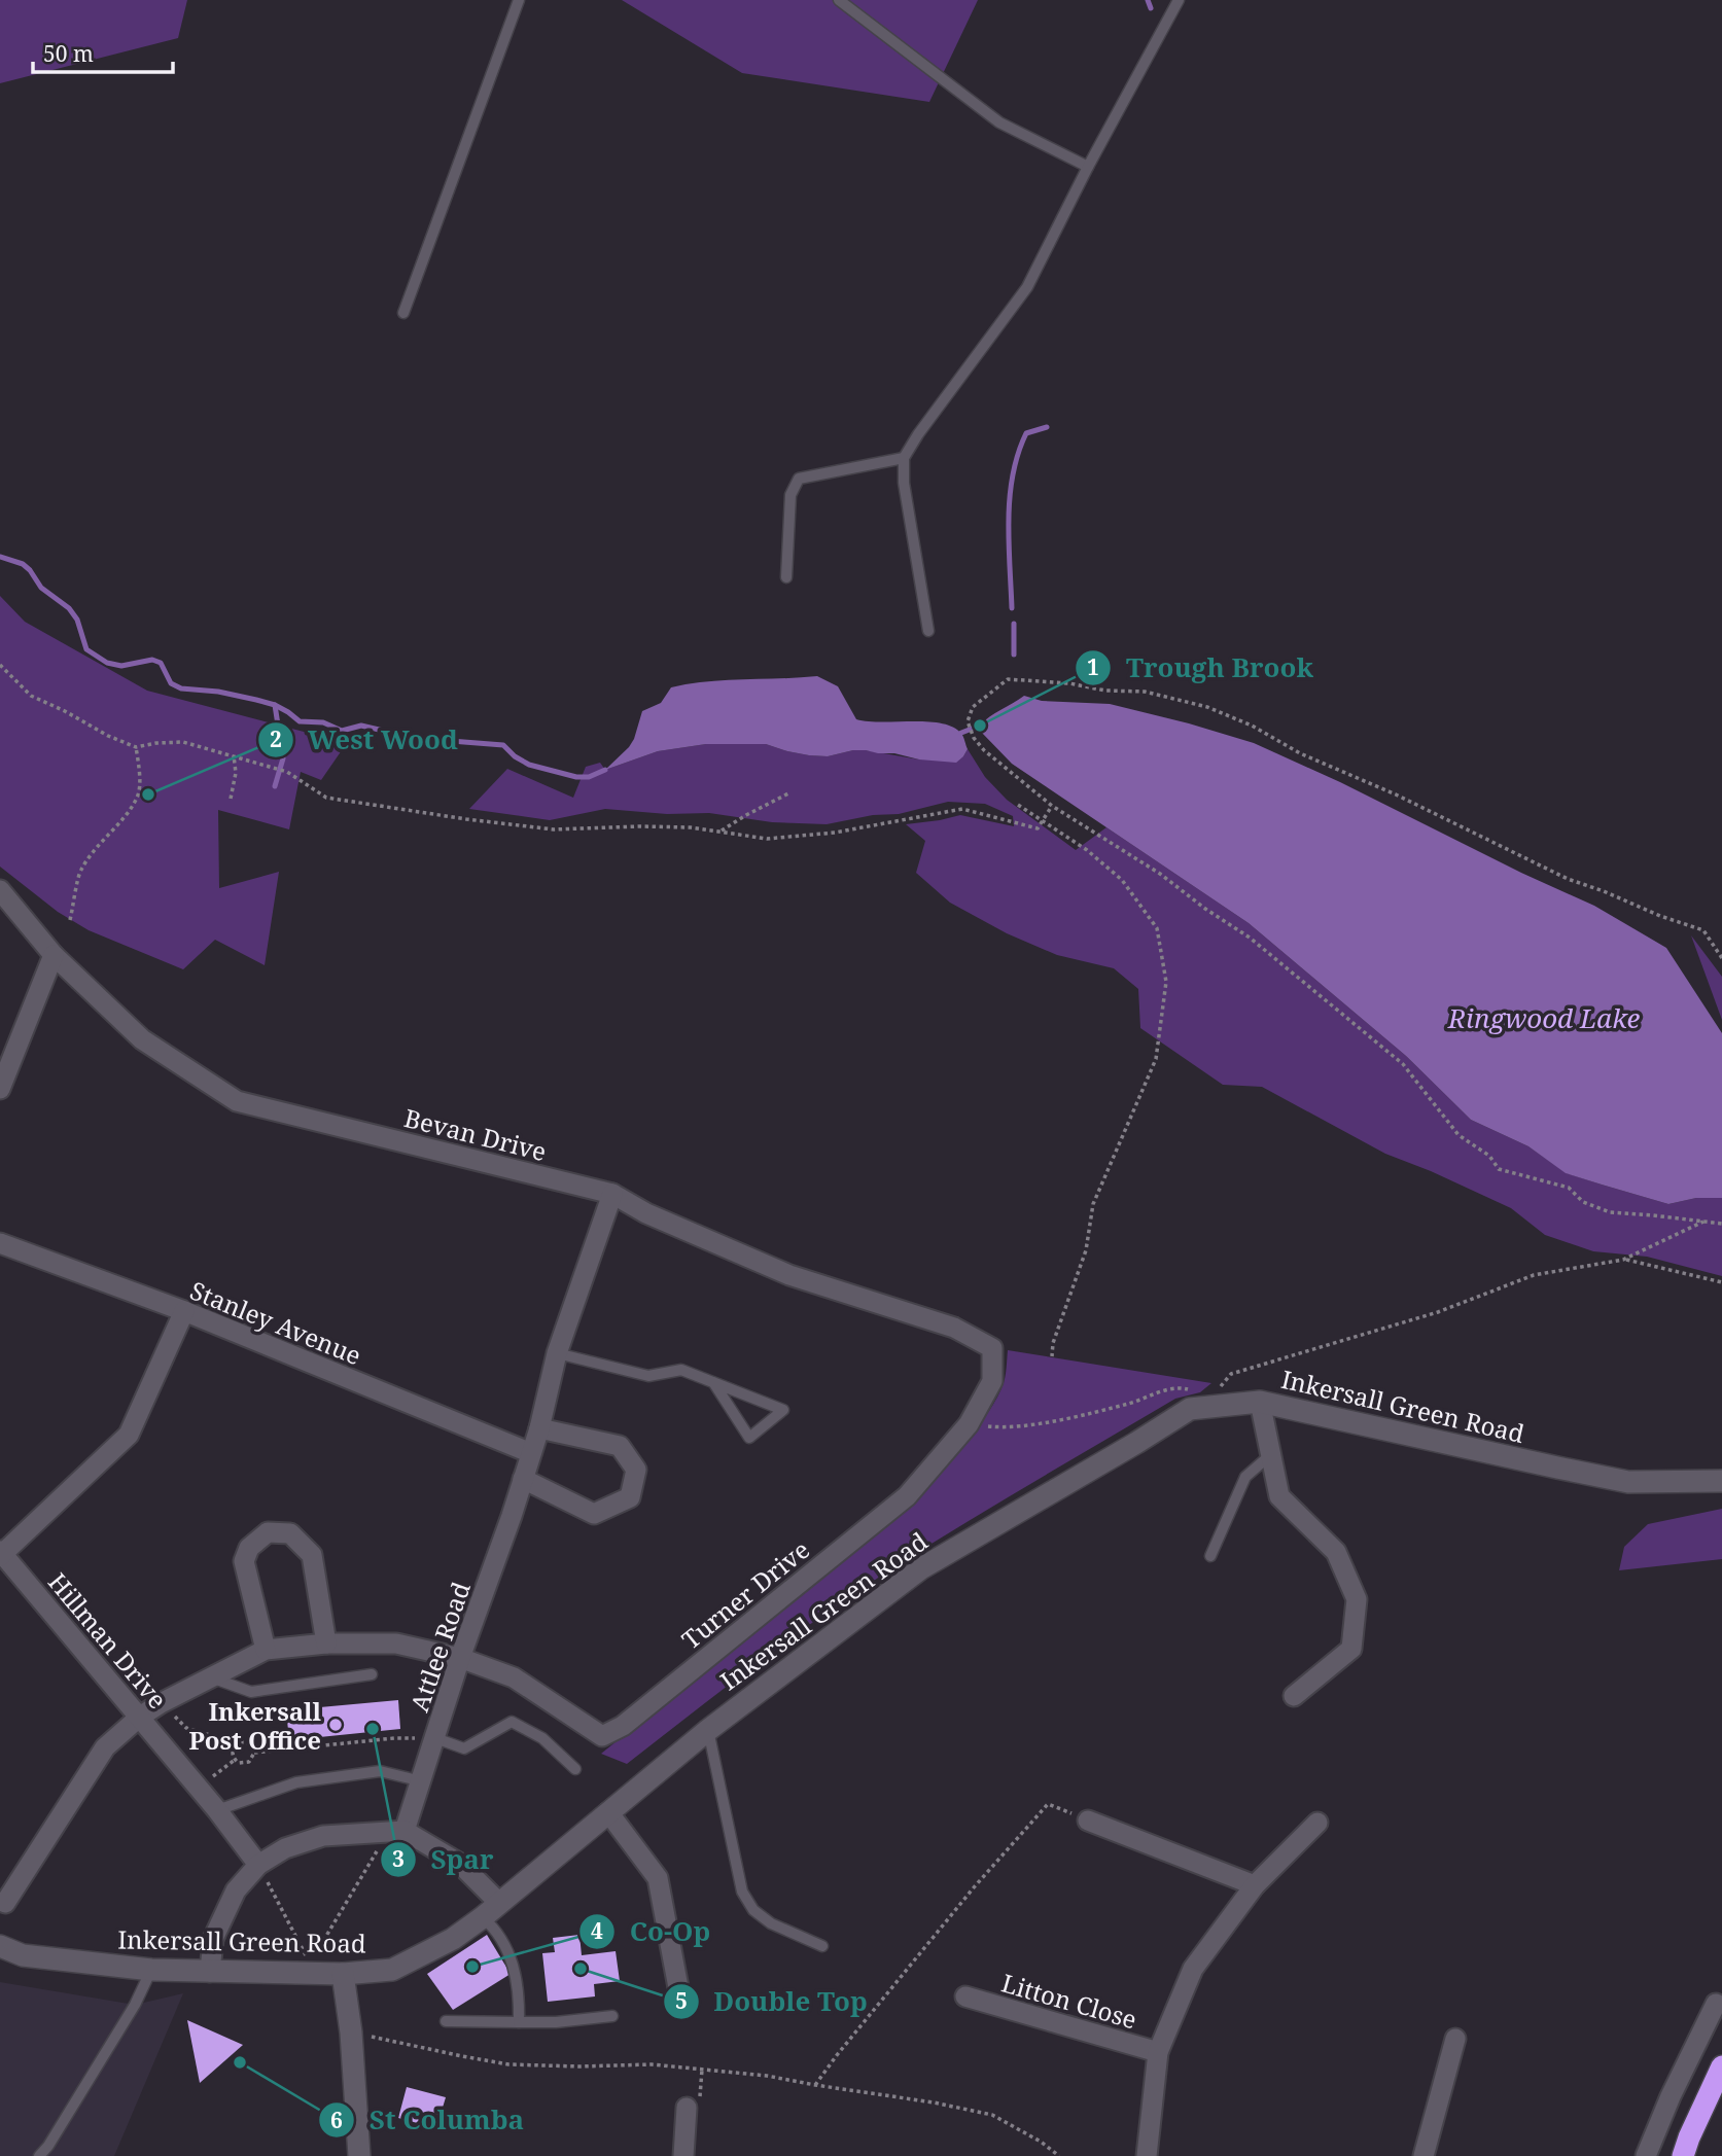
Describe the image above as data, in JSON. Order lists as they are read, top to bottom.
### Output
{
  "streets": {
    "street": [
      "Bevan Drive",
      "Stanley Avenue",
      "Inkersall Green Road",
      "Turner Drive",
      "Hillman Drive",
      "Attlee Road",
      "Litton Close"
    ]
  },
  "crossings": [
    ["Bevan Drive", "Turner Drive"],
    ["Bevan Drive", "Attlee Road"],
    ["Stanley Avenue", "Attlee Road"],
    ["Turner Drive", "Attlee Road"]
  ],
  "water": ["Ringwood Lake"],
  "places": [
    "Trough Brook",
    "West Wood",
    "Inkersall Post Office",
    "Spar",
    "Co-Op",
    "Double Top",
    "St Columba"
  ],
  "scale_bar": "50 m"
}
